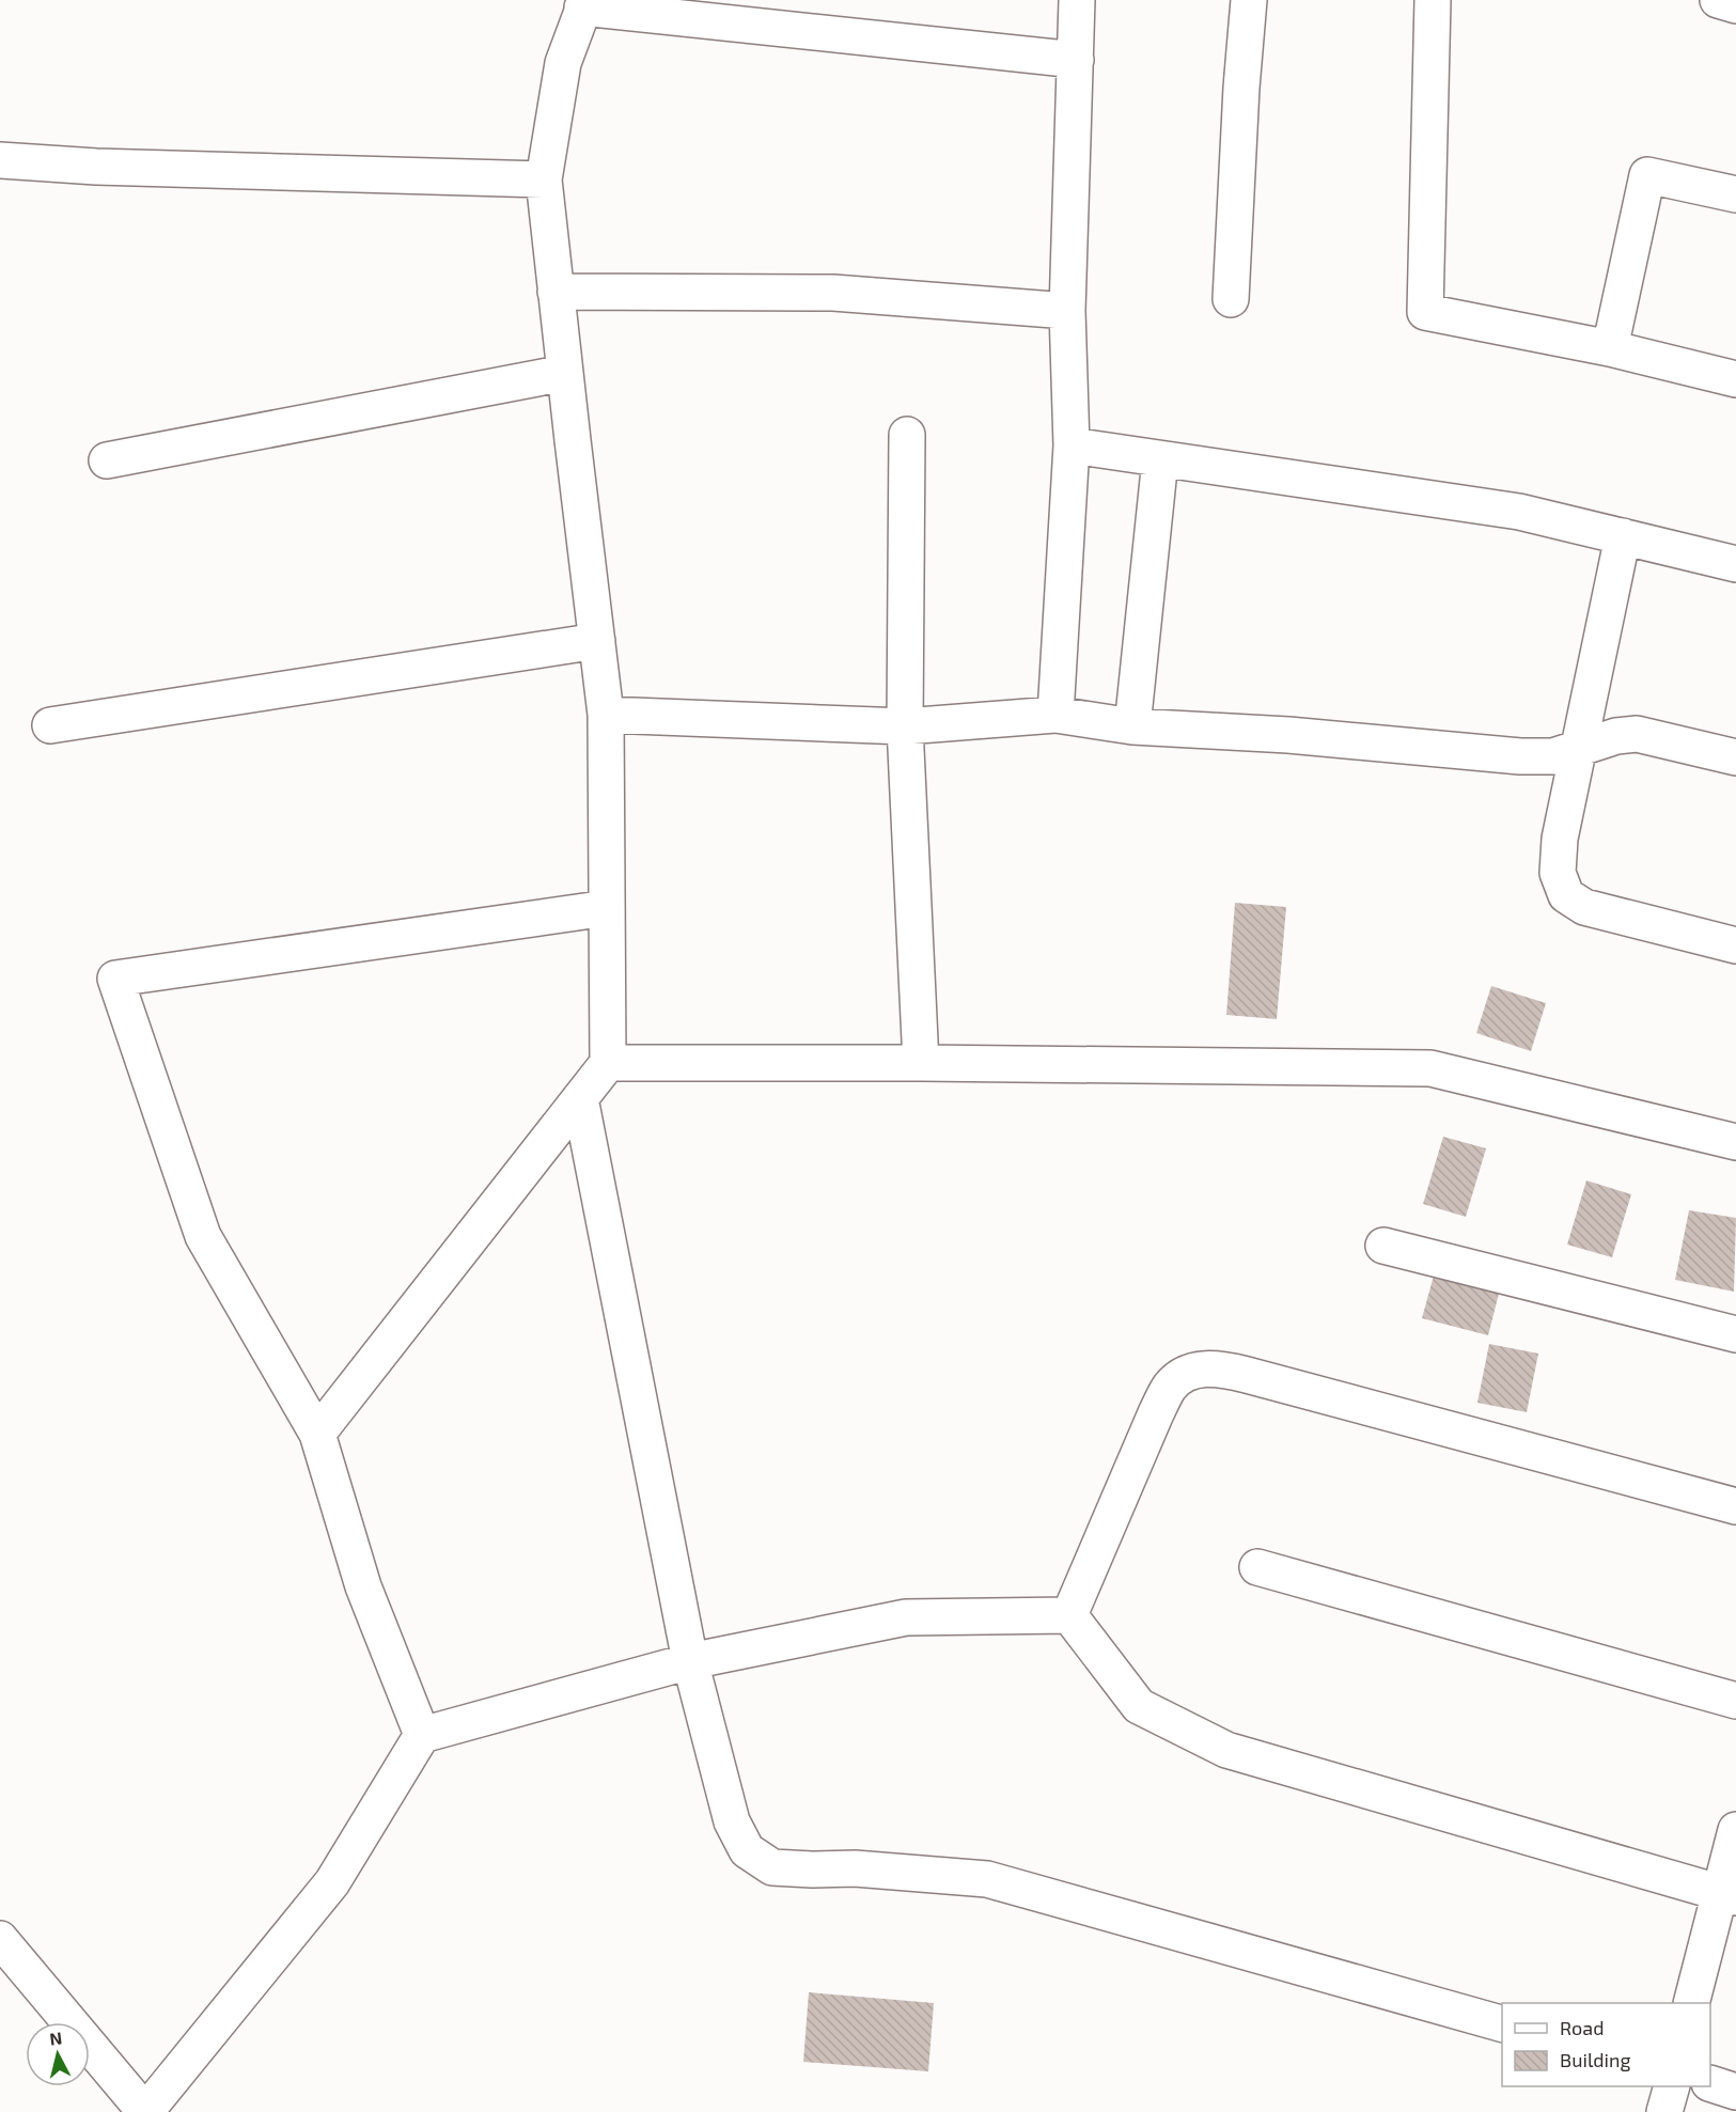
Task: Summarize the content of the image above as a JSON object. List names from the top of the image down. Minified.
{"legend":["Road","Building"],"north":"top"}
